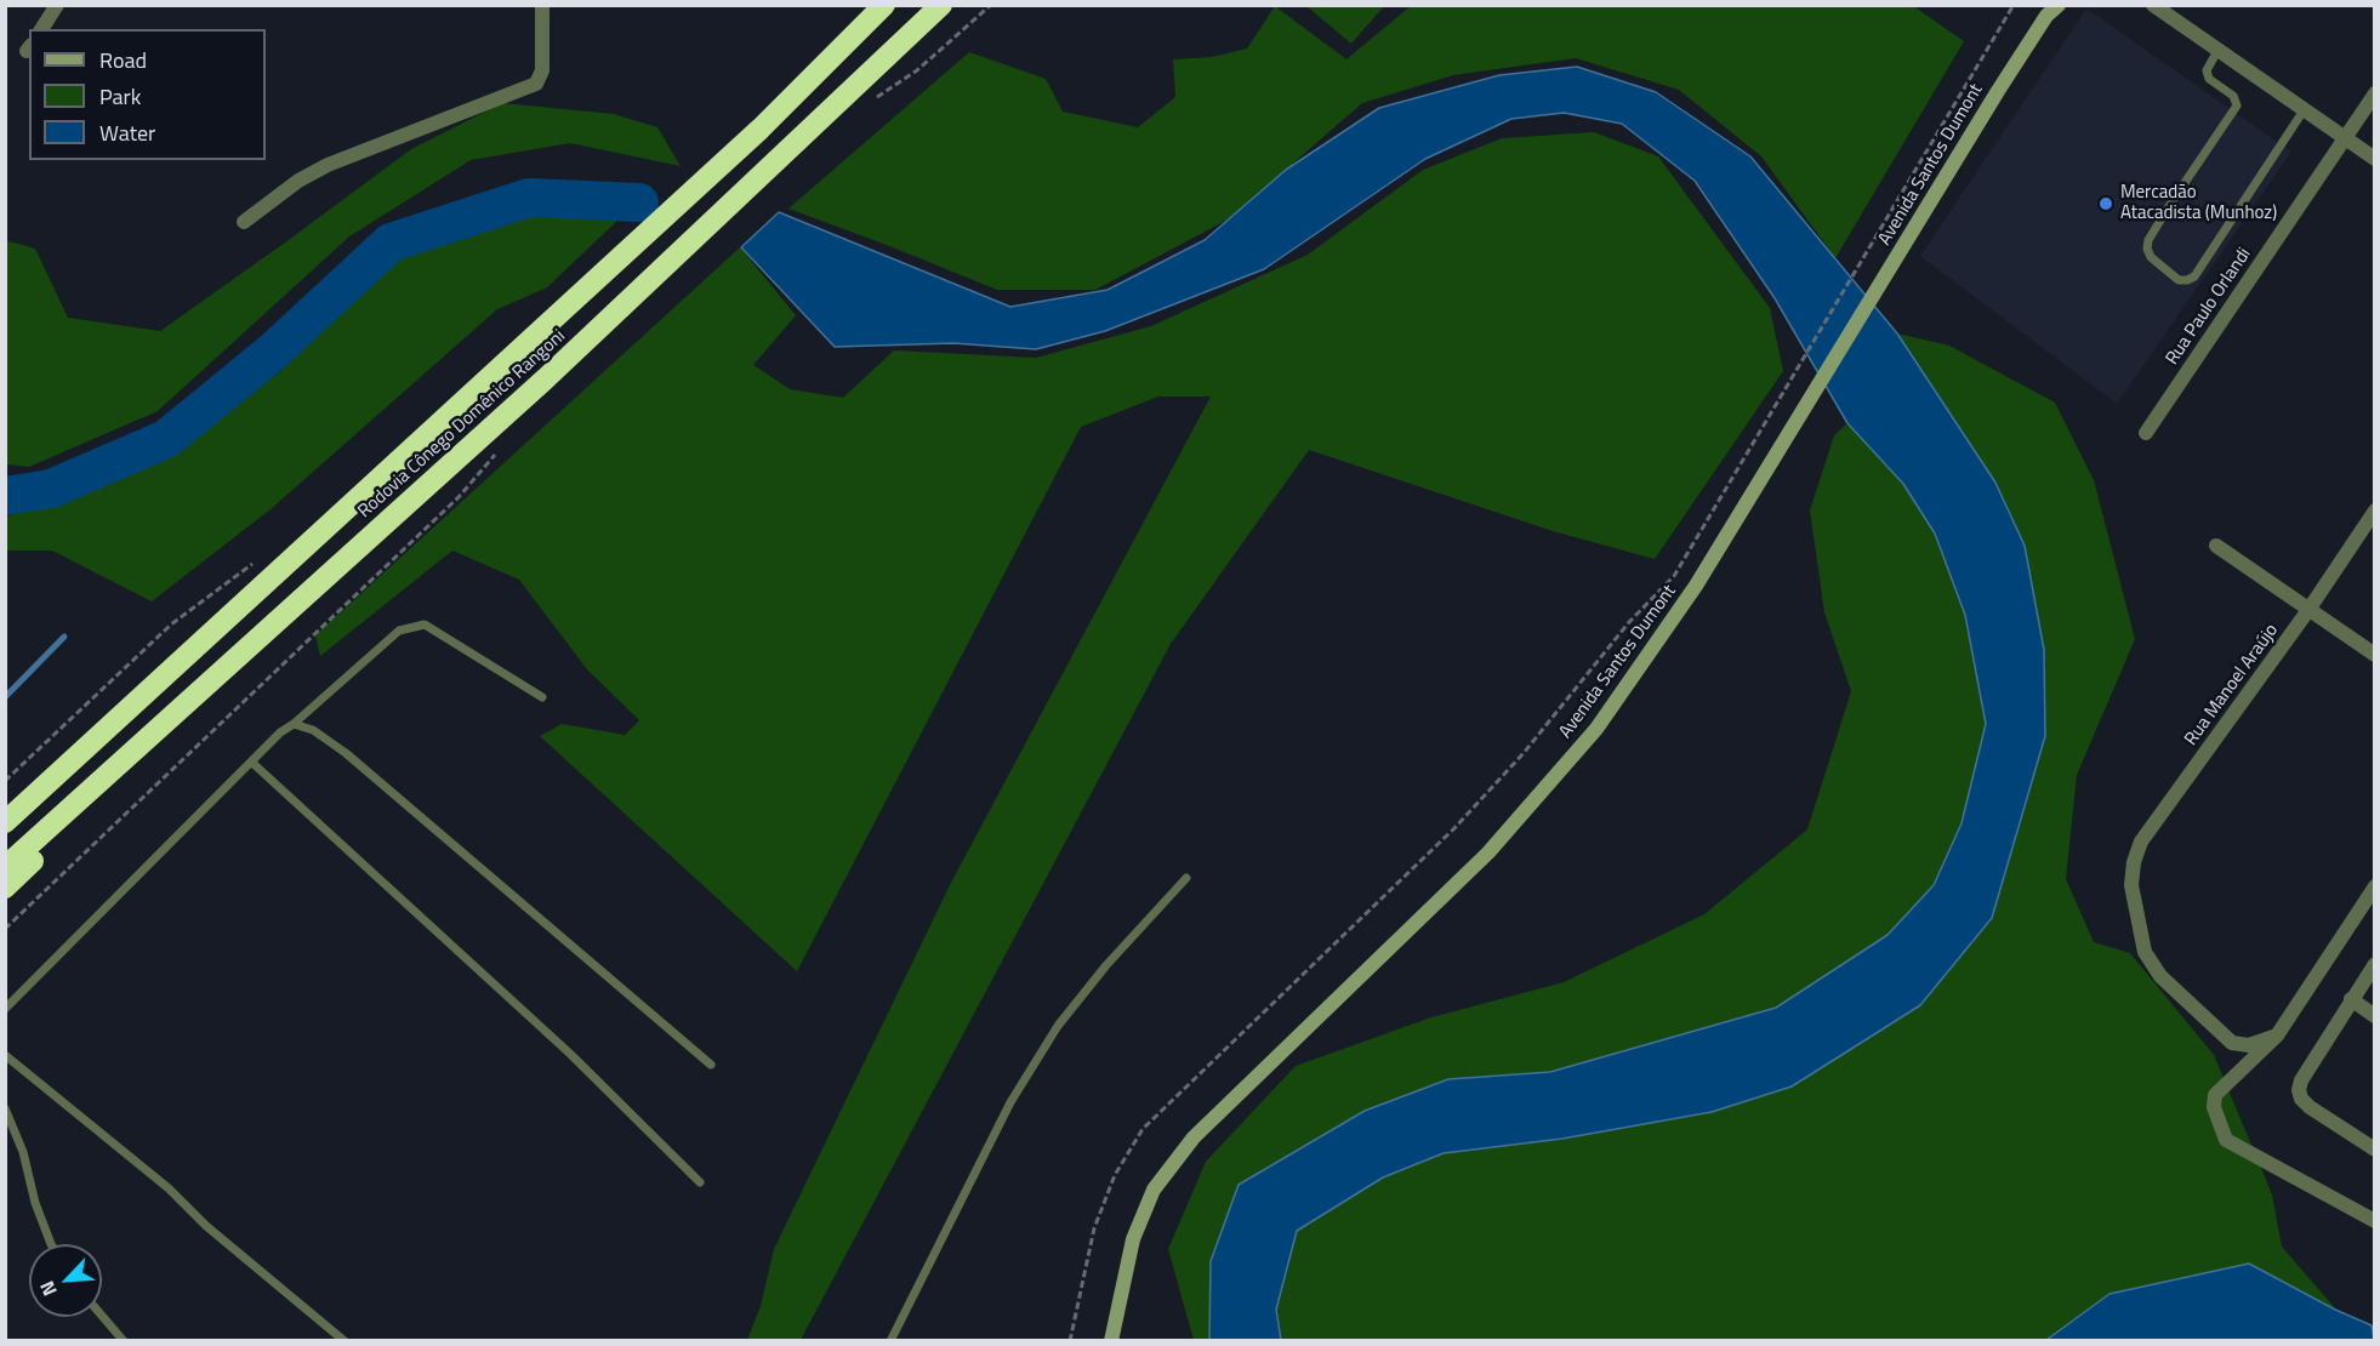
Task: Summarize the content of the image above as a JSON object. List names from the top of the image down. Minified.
{"streets":{"highway":["Rodovia Cônego Domênico Rangoni"],"main road":["Avenida Santos Dumont"],"street":["Rua Paulo Orlandi","Rua Manoel Araújo"]},"places":["Mercadão Atacadista (Munhoz)"],"legend":["Road","Park","Water"],"north":"bottom left"}
